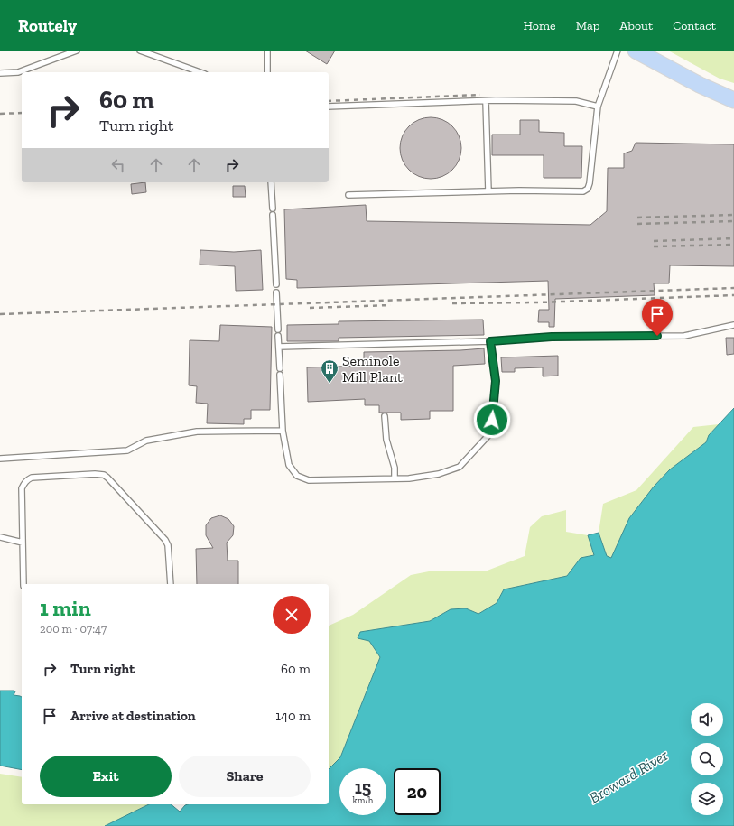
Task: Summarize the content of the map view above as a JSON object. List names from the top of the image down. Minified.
{"water":["Broward River"],"places":{"building":["Seminole Mill Plant"]},"page":{"header":"Routely","nav":["Home","Map","About","Contact"],"turn":["60 m","Turn right"],"heading":["1 min","200 m · 07:47"],"list":[{"name":"Turn right","value":"60 m"},{"name":"Arrive at destination","value":"140 m"}],"buttons":["Exit","Share"],"speed":"15 km/h","limit":"20"}}
